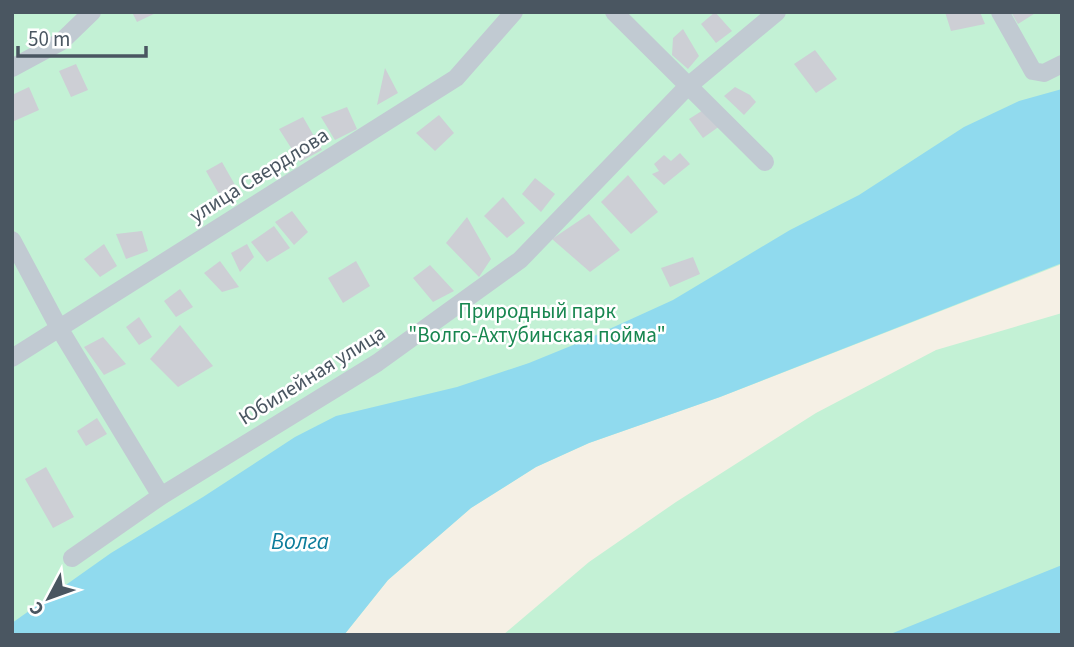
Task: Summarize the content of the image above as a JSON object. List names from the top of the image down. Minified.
{"streets":{"street":["улица Свердлова","Юбилейная улица"]},"water":["Волга"],"parks":["Природный парк \"Волго-Ахтубинская пойма\""],"scale_bar":"50 m","north":"bottom left"}
